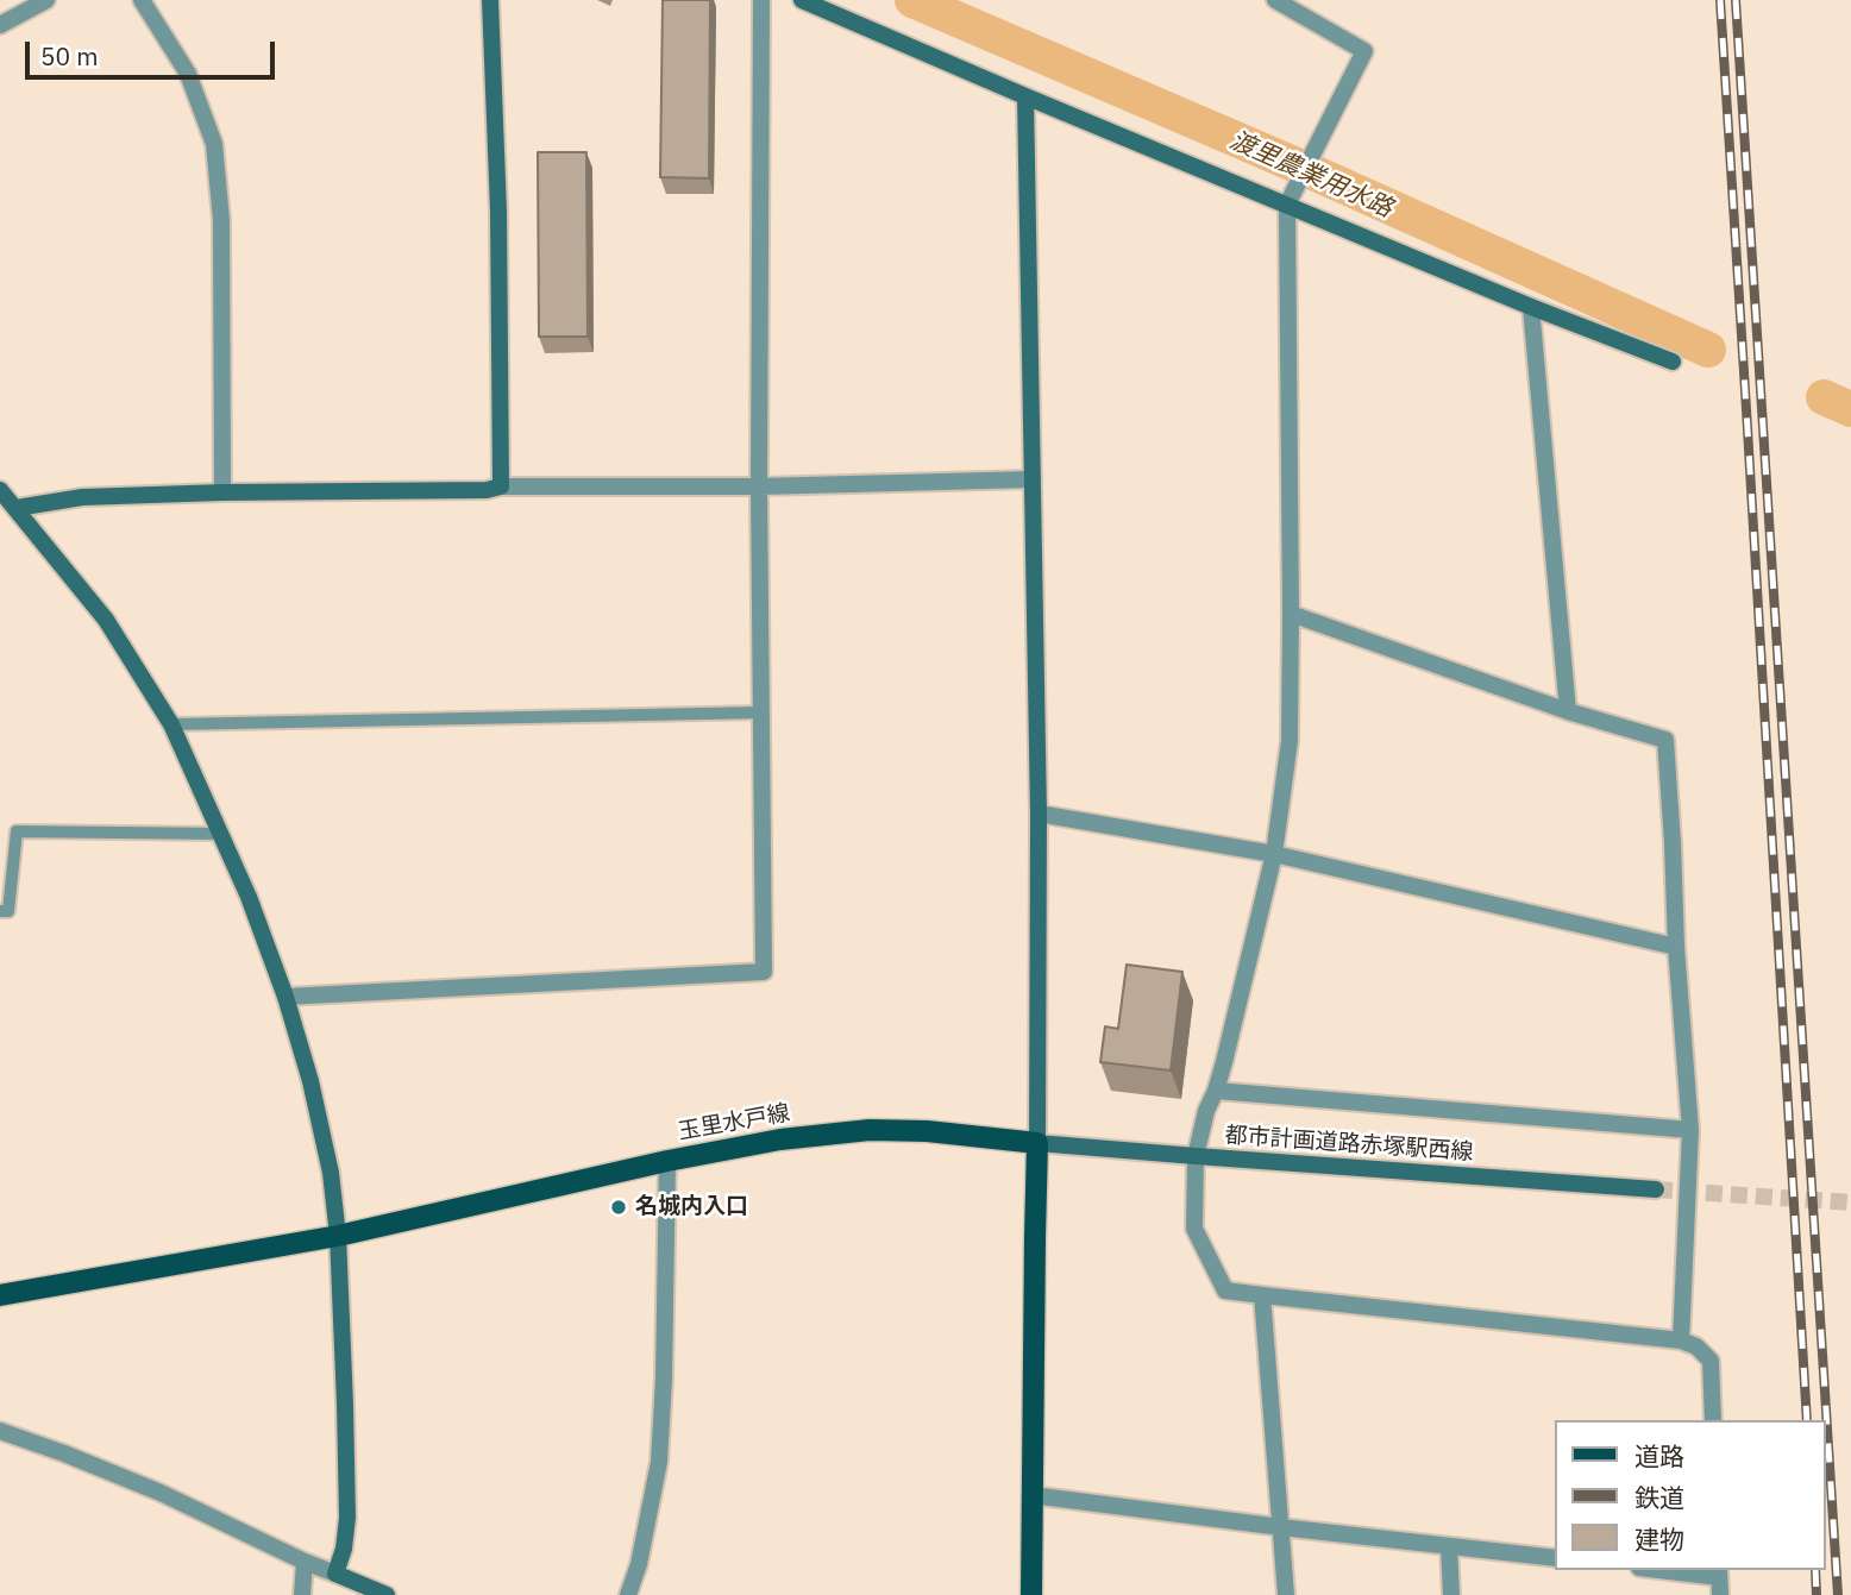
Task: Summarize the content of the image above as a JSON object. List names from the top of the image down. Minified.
{"streets":{"main road":["玉里水戸線"],"street":["都市計画道路赤塚駅西線"]},"crossings":[["玉里水戸線","都市計画道路赤塚駅西線"]],"water":["渡里農業用水路"],"places":["名城内入口"],"legend":["道路","鉄道","建物"],"scale_bar":"50 m"}
